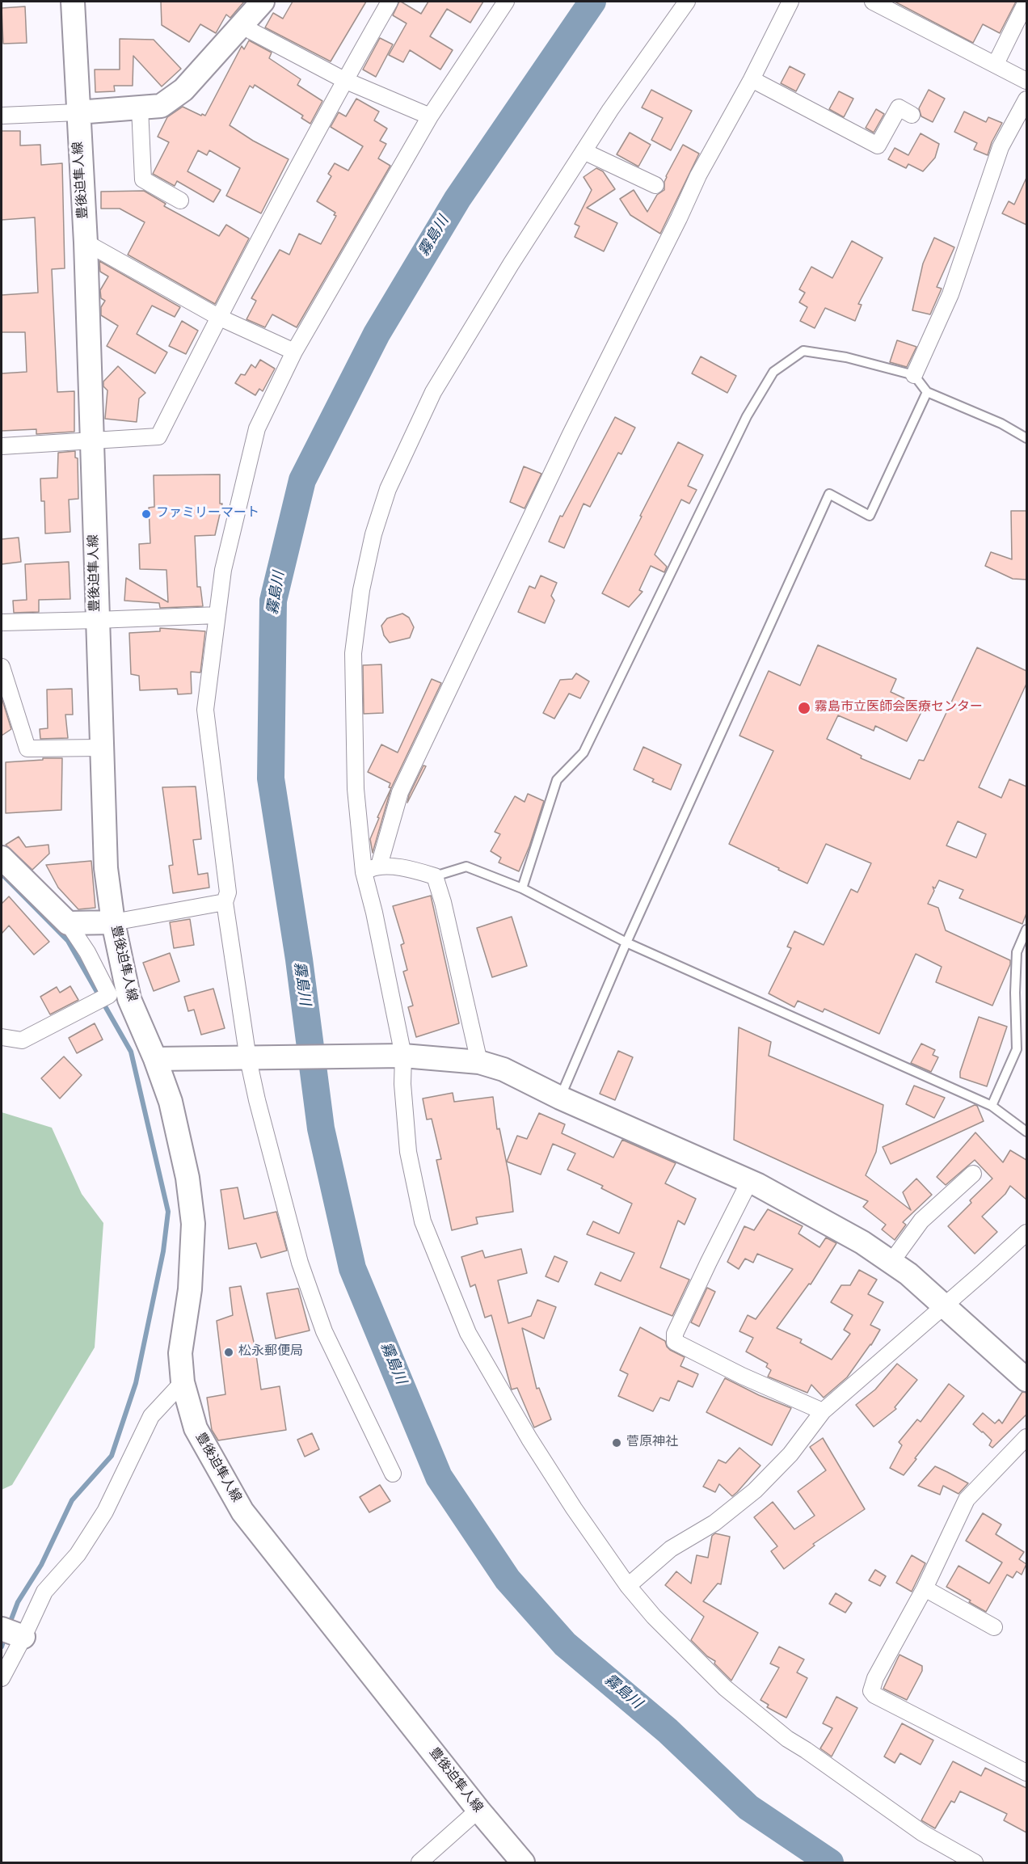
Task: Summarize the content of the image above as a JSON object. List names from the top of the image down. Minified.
{"streets":{"main road":["豊後迫隼人線"]},"water":["霧島川"],"places":["ファミリーマート","霧島市立医師会医療センター","松永郵便局","菅原神社"]}
